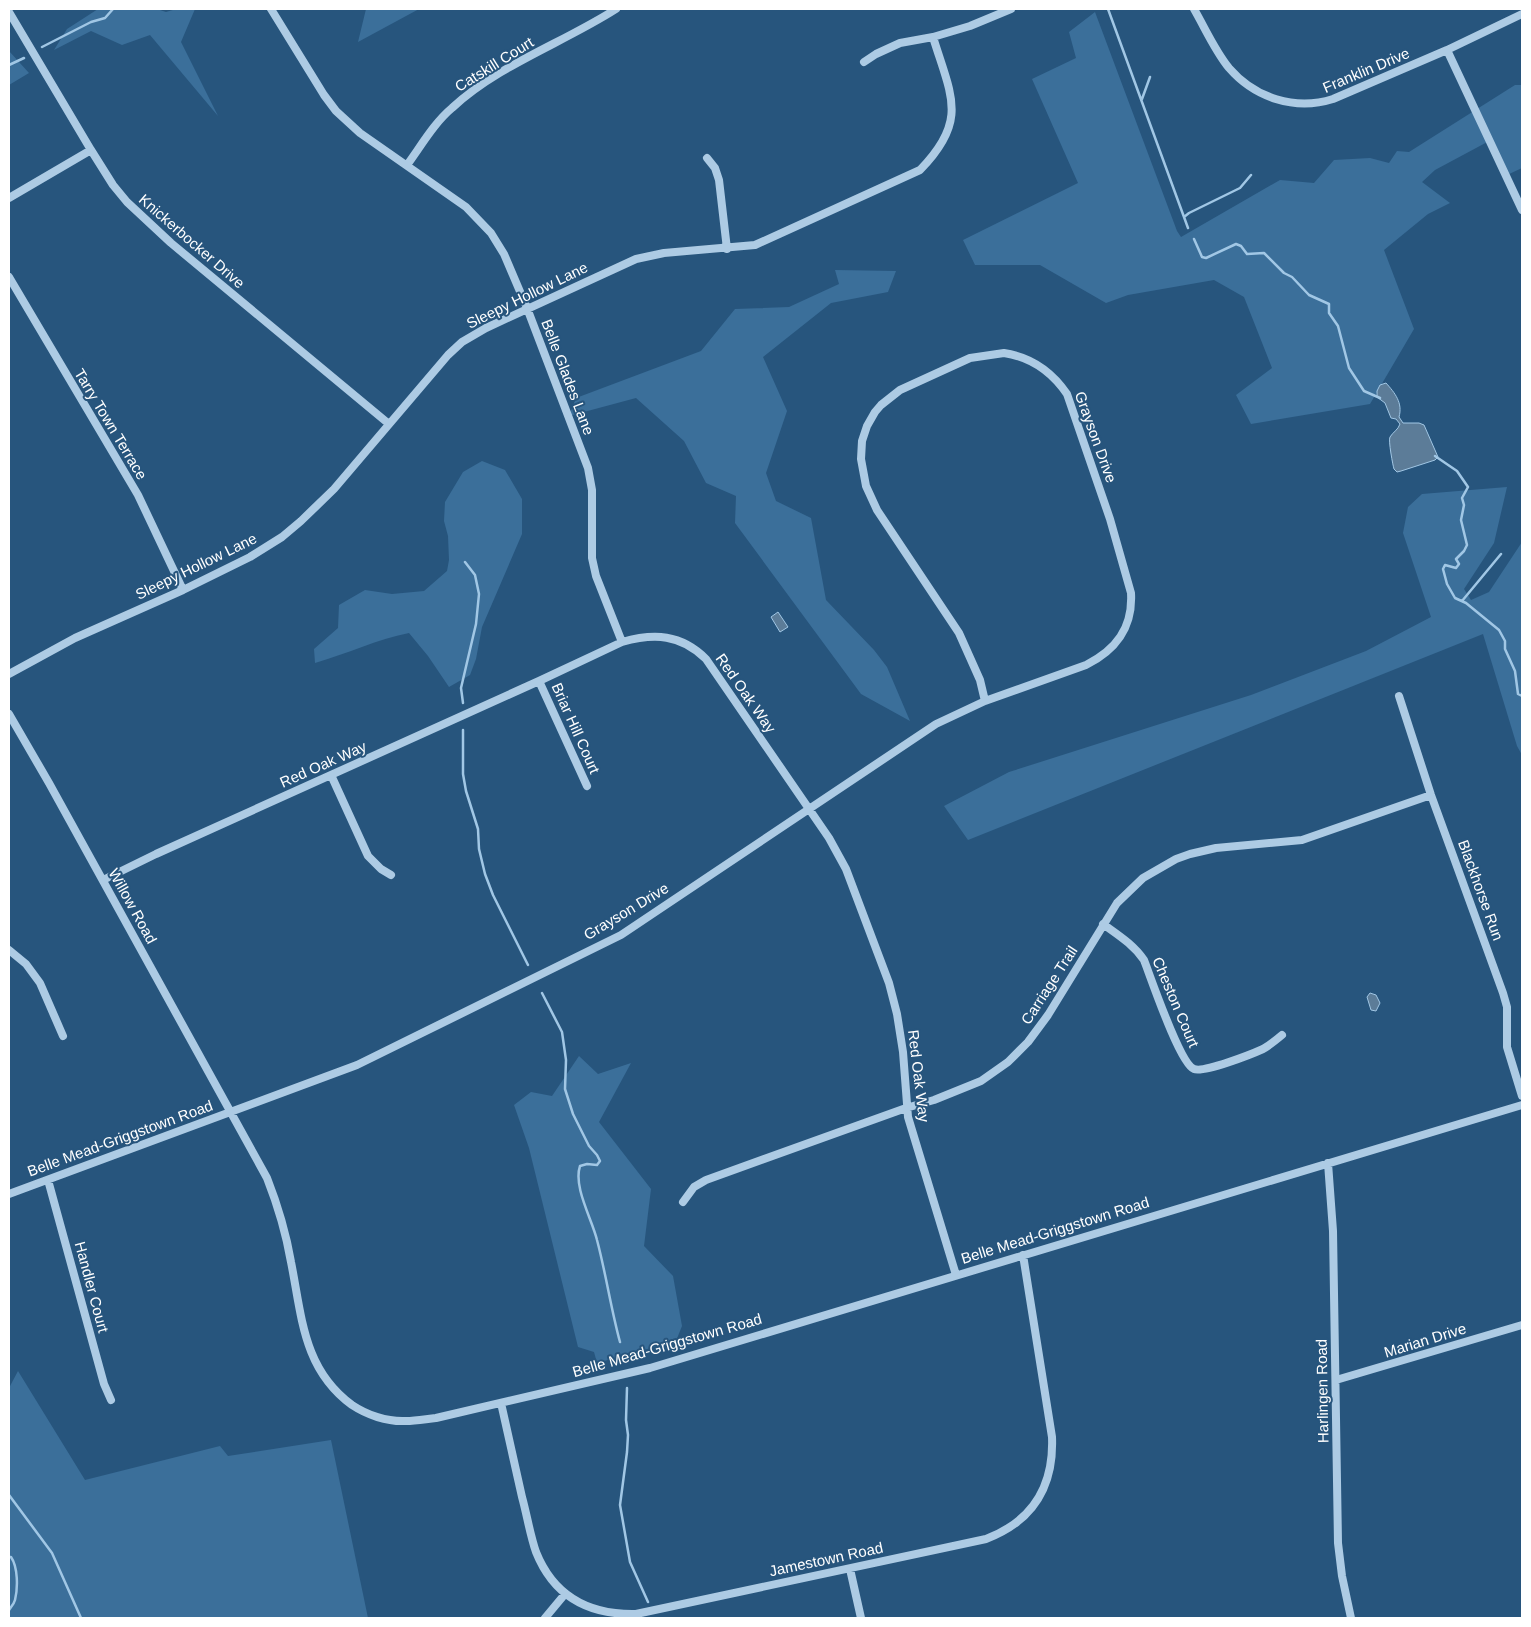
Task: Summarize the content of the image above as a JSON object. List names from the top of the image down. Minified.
{"streets":{"street":["Catskill Court","Franklin Drive","Knickerbocker Drive","Sleepy Hollow Lane","Belle Glades Lane","Tarry Town Terrace","Grayson Drive","Red Oak Way","Briar Hill Court","Blackhorse Run","Willow Road","Carriage Trail","Cheston Court","Belle Mead-Griggstown Road","Handler Court","Marian Drive","Harlingen Road","Jamestown Road"]},"crossings":[["Catskill Court","Belle Glades Lane"],["Knickerbocker Drive","Sleepy Hollow Lane"],["Sleepy Hollow Lane","Belle Glades Lane"],["Sleepy Hollow Lane","Tarry Town Terrace"],["Belle Glades Lane","Red Oak Way"],["Grayson Drive","Red Oak Way"],["Grayson Drive","Willow Road"],["Grayson Drive","Belle Mead-Griggstown Road"],["Red Oak Way","Briar Hill Court"],["Red Oak Way","Willow Road"],["Red Oak Way","Carriage Trail"],["Red Oak Way","Belle Mead-Griggstown Road"],["Blackhorse Run","Carriage Trail"],["Willow Road","Belle Mead-Griggstown Road"],["Carriage Trail","Cheston Court"],["Belle Mead-Griggstown Road","Handler Court"],["Belle Mead-Griggstown Road","Harlingen Road"],["Belle Mead-Griggstown Road","Jamestown Road"],["Marian Drive","Harlingen Road"]]}
